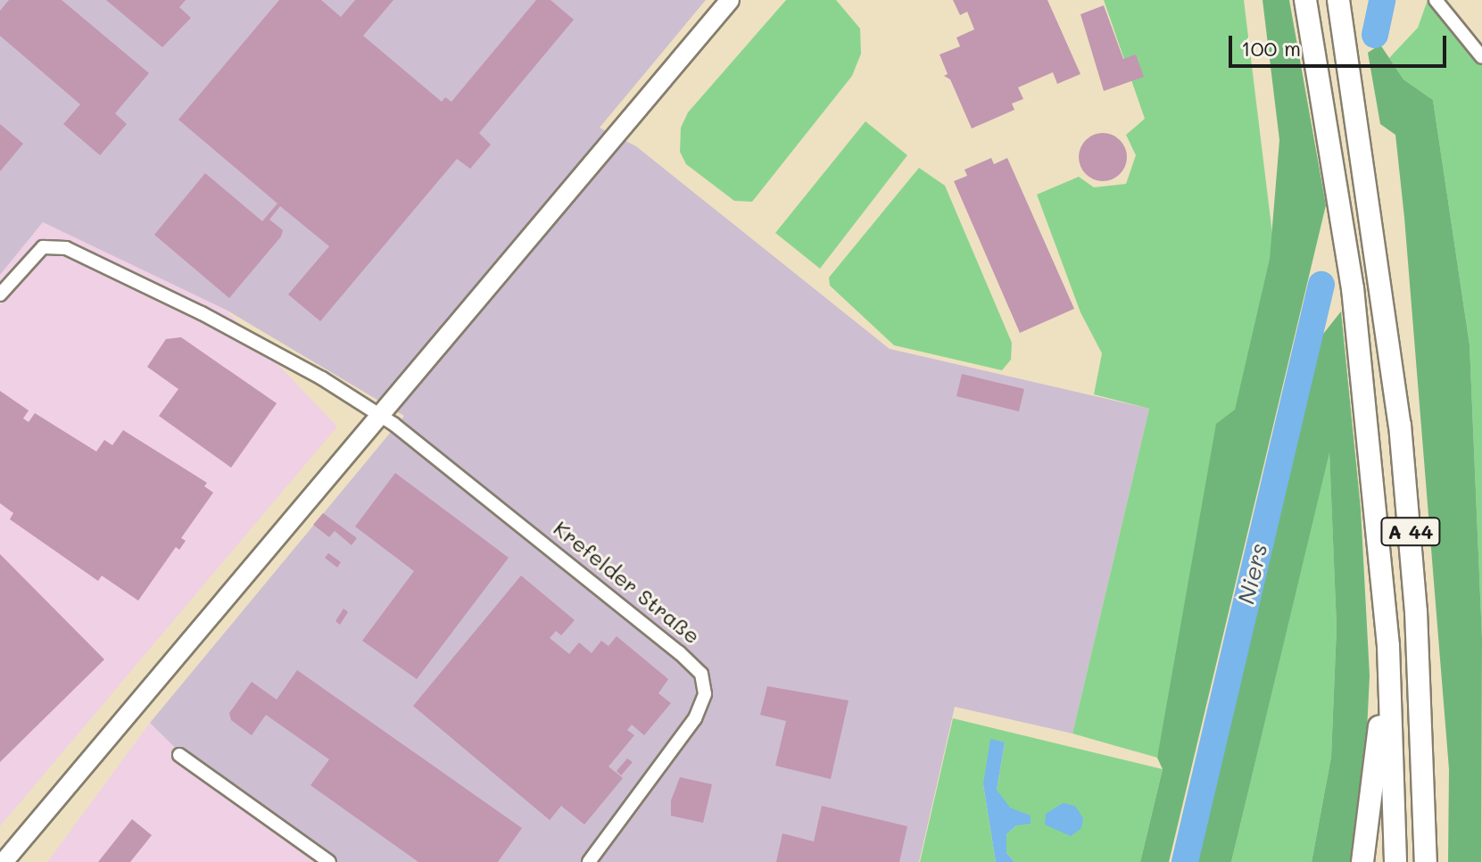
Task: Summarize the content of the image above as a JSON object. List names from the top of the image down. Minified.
{"streets":{"highway":["A 44"],"street":["Krefelder Straße"]},"water":["Niers"],"scale_bar":"100 m"}
